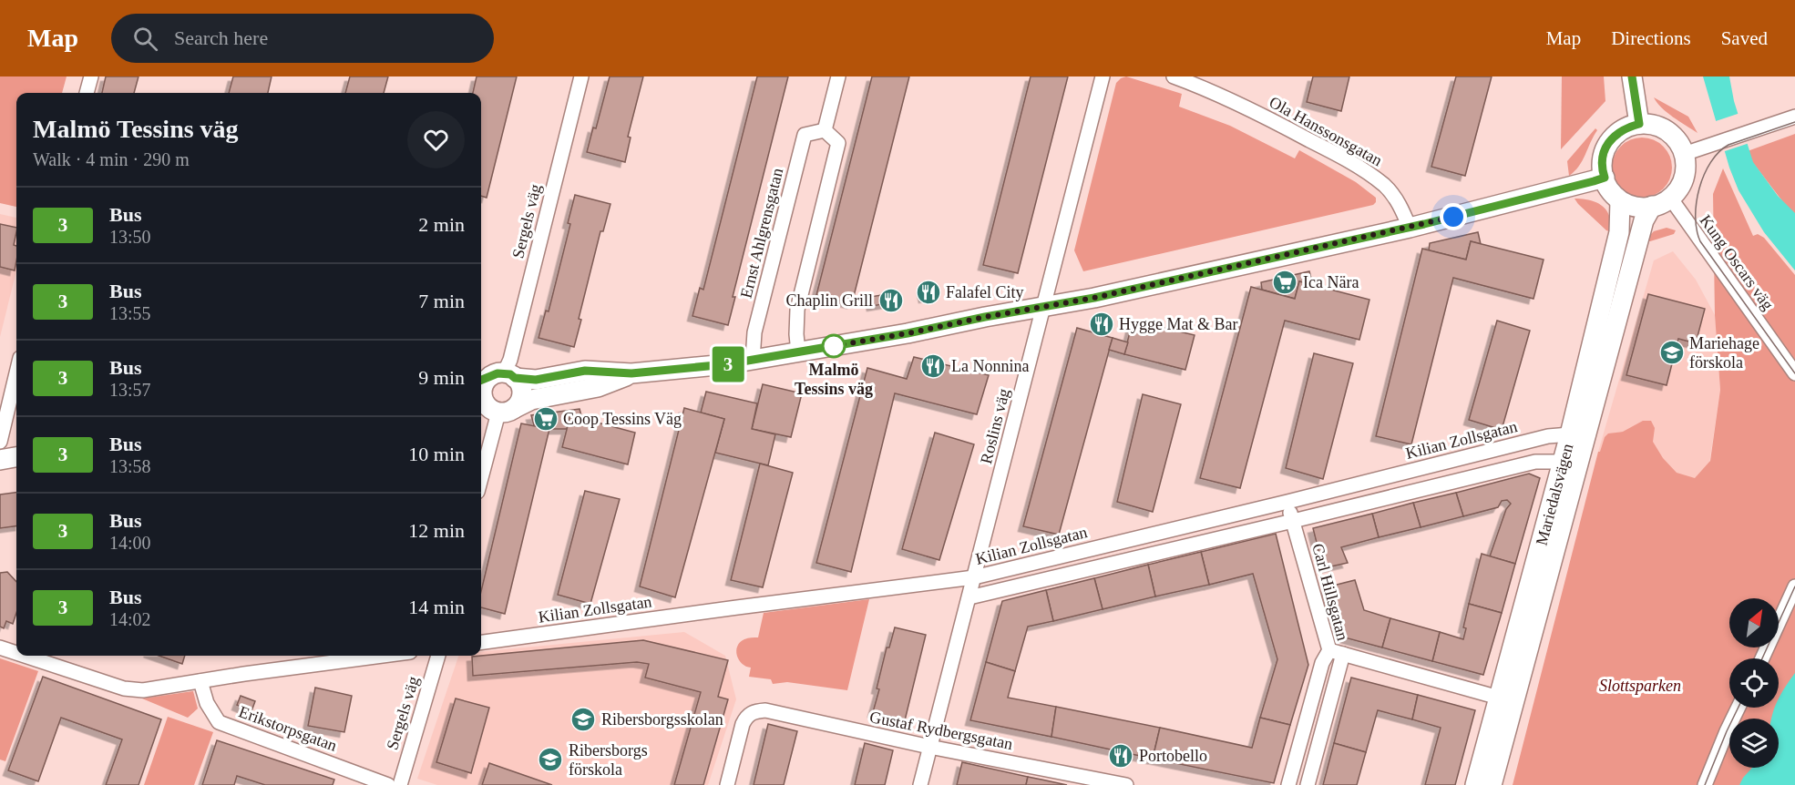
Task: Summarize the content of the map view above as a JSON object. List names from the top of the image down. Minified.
{"streets":{"street":["Ola Hanssonsgatan","Sergels väg","Ernst Ahlgrensgatan","Kung Oscars väg","Roslins väg","Kilian Zollsgatan","Mariedalsvägen","Carl Hillsgatan","Erikstorpsgatan","Gustaf Rydbergsgatan"]},"crossings":[["Kung Oscars väg","Mariedalsvägen"],["Roslins väg","Kilian Zollsgatan"],["Roslins väg","Gustaf Rydbergsgatan"],["Kilian Zollsgatan","Mariedalsvägen"],["Kilian Zollsgatan","Carl Hillsgatan"]],"parks":["Slottsparken"],"places":{"supermarket":["Ica Nära","Coop Tessins Väg"],"restaurant":["Falafel City","Chaplin Grill","Hygge Mat & Bar","La Nonnina","Portobello"],"other":["Malmö Tessins väg"],"school or university":["Mariehage förskola","Ribersborgsskolan","Ribersborgs förskola"]},"lines":["bus line 3"],"north":"top right","page":{"header":"Map","search":"Search here","nav":["Map","Directions","Saved"],"on_map":"3","heading":["Malmö Tessins väg","Walk · 4 min · 290 m"],"list":[{"mark":"3","name":"Bus","note":"13:50","value":"2 min"},{"mark":"3","name":"Bus","note":"13:55","value":"7 min"},{"mark":"3","name":"Bus","note":"13:57","value":"9 min"},{"mark":"3","name":"Bus","note":"13:58","value":"10 min"},{"mark":"3","name":"Bus","note":"14:00","value":"12 min"},{"mark":"3","name":"Bus","note":"14:02","value":"14 min"}]}}
